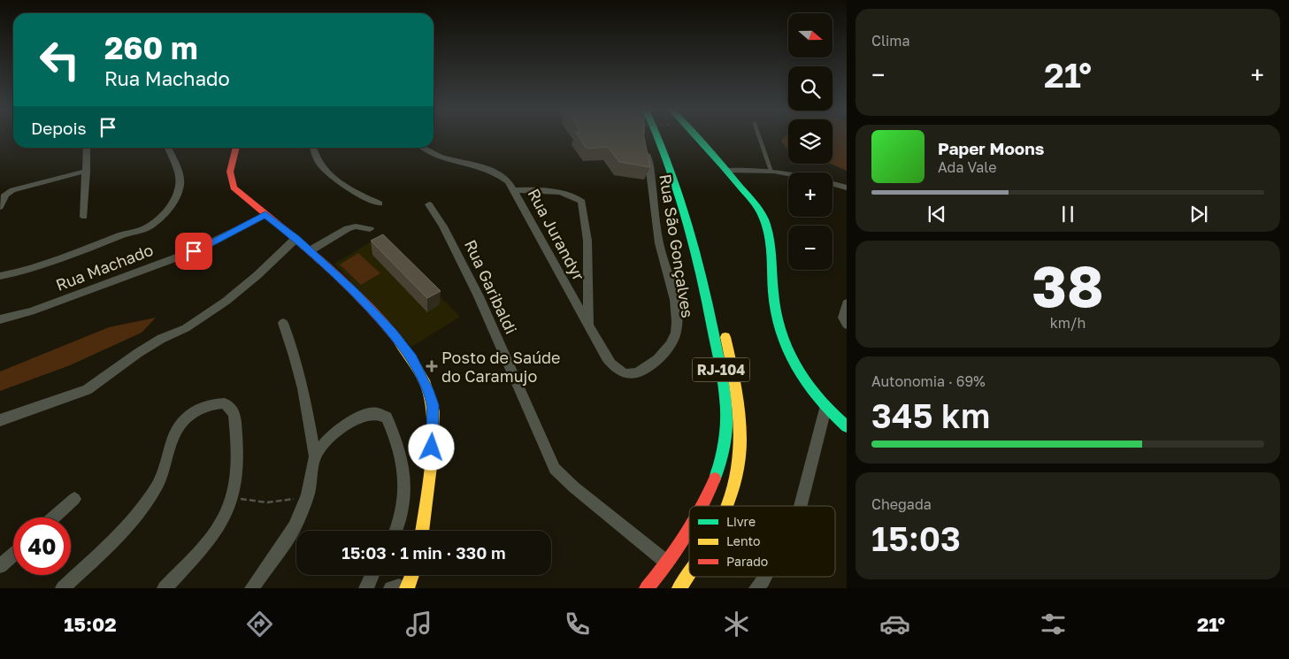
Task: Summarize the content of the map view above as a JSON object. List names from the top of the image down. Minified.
{"streets":{"main road":["RJ-104"],"street":["Rua Jurandyr","Rua São Gonçalves","Rua Machado","Rua Garibaldi"]},"crossings":[["Rua Jurandyr","Rua São Gonçalves"],["Rua Garibaldi","RJ-104"]],"places":{"health":["Posto de Saúde do Caramujo"]},"legend":["Livre","Lento","Parado"],"north":"right","page":{"tile":["Clima",["38","km/h"],["Autonomia · 69%","345 km"],["Chegada","15:03"]],"map_buttons":["+","−"],"turn":["260 m","Rua Machado"],"heat":["−","21°","+"],"then":"Depois","song":["Paper Moons","Ada Vale"],"limit":"40","trip":"15:03 · 1 min · 330 m","tabs":["15:02","21°"]}}
